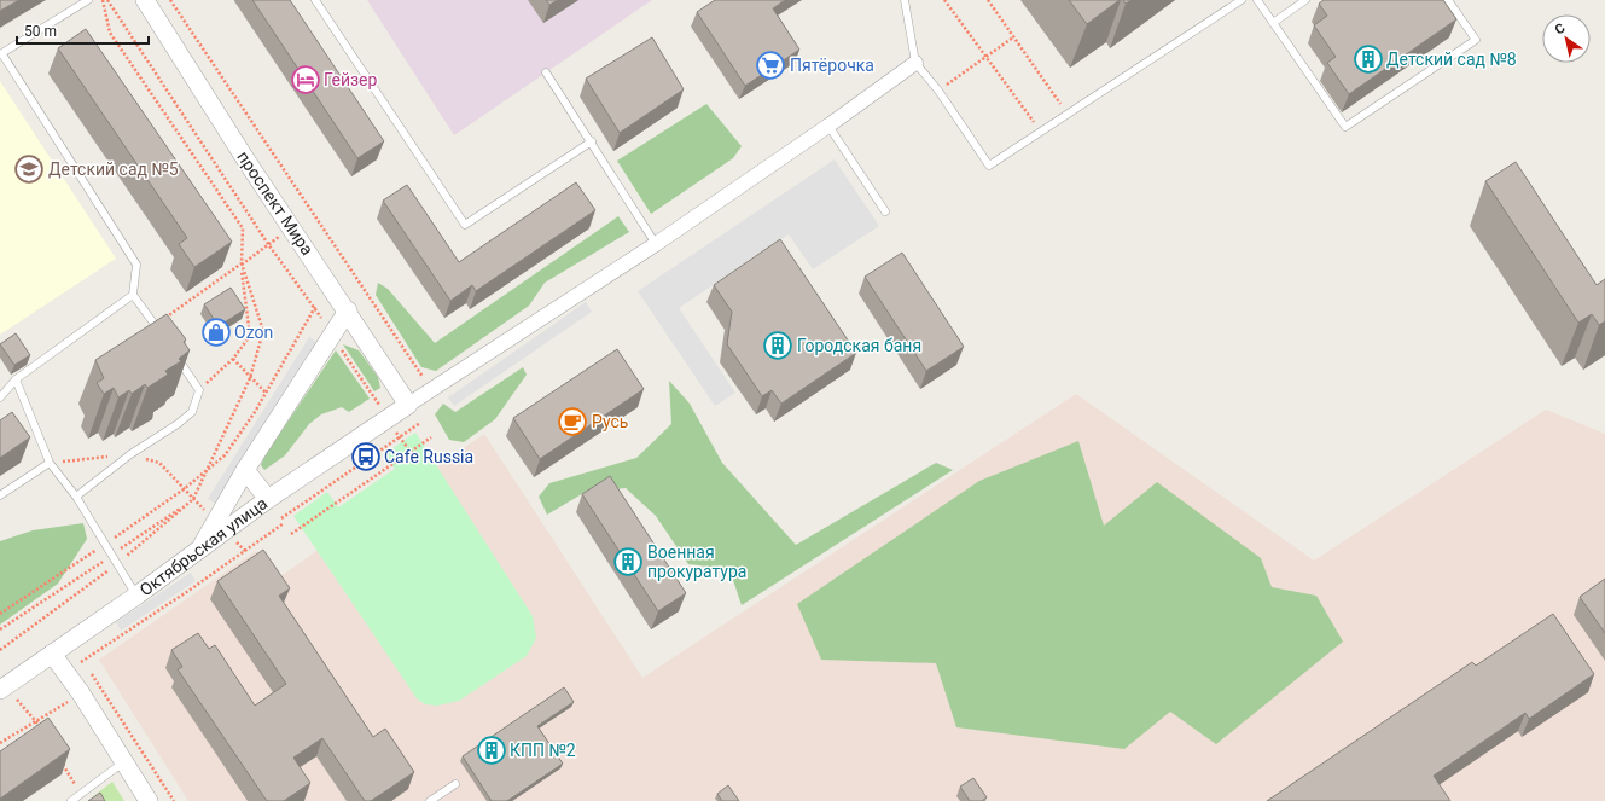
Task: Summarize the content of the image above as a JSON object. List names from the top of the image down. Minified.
{"streets":{"street":["проспект Мира","Октябрьская улица"]},"crossings":[["проспект Мира","Октябрьская улица"]],"places":{"building":["Детский сад №8","Городская баня","Военная прокуратура","КПП №2"],"supermarket":["Пятёрочка"],"hotel":["Гейзер"],"school or university":["Детский сад №5"],"shop":["Ozon"],"cafe":["Русь"],"bus stop":["Cafe Russia"]},"scale_bar":"50 m","north":"top left"}
